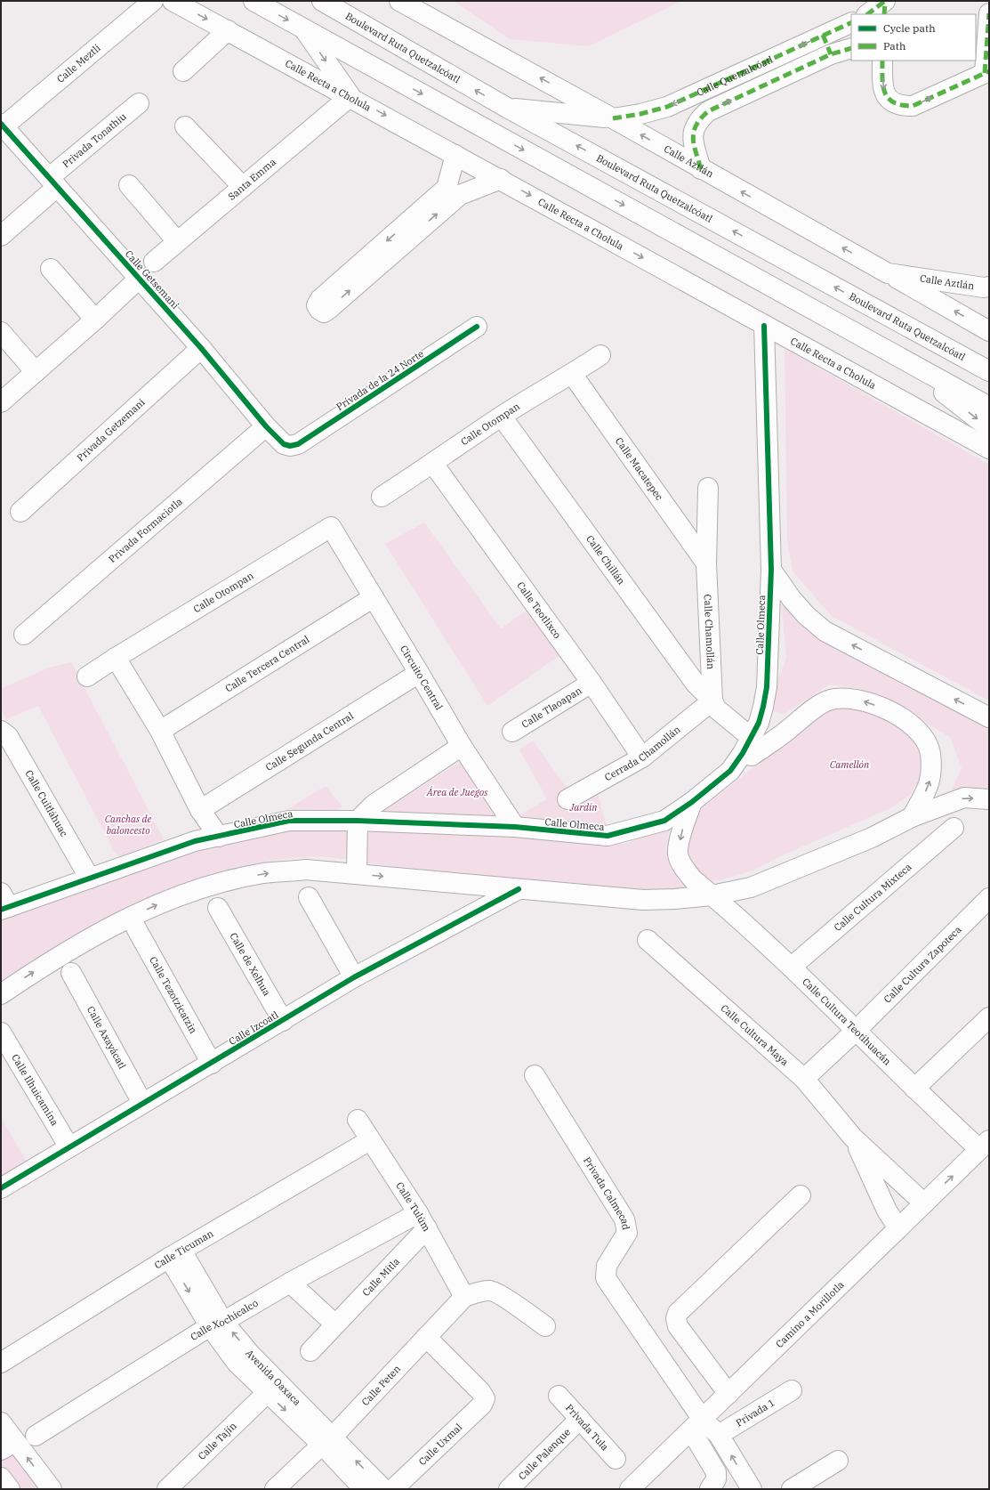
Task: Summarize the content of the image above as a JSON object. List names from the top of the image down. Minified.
{"streets":{"street":["Boulevard Ruta Quetzalcóatl","Calle Meztli","Calle Quetzalcóatl","Calle Recta a Cholula","Privada Tonathiu","Calle Aztlán","Santa Emma","Calle Getsemani","Privada de la 24 Norte","Calle Otompan","Privada Getzemani","Calle Macatepec","Privada Formaciotla","Calle Chillán","Calle Teotlixco","Calle Olmeca","Calle Chamollán","Calle Tercera Central","Circuito Central","Calle Tlaoapan","Calle Segunda Central","Cerrada Chamollán","Calle Cuitláhuac","Calle Cultura Mixteca","Calle de Xelhua","Calle Cultura Zapoteca","Calle Tezotzicatzin","Calle Cultura Teotihuacán","Calle Izcoatl","Calle Cultura Maya","Calle Axayácatl","Calle Ilhuicamina","Privada Calmecad","Calle Tulúm","Calle Ticuman","Calle Mitla","Camino a Morillotla","Calle Xochicalco","Avenida Oaxaca","Calle Peten","Privada 1","Privada Tula","Calle Tajín","Calle Uxmal","Calle Palenque"]},"crossings":[["Calle Meztli","Calle Getsemani"],["Calle Quetzalcóatl","Calle Aztlán"],["Calle Recta a Cholula","Santa Emma"],["Calle Recta a Cholula","Calle Olmeca"],["Privada Tonathiu","Calle Getsemani"],["Calle Getsemani","Privada de la 24 Norte"],["Calle Getsemani","Privada Getzemani"],["Calle Getsemani","Privada Formaciotla"],["Calle Otompan","Calle Macatepec"],["Calle Otompan","Calle Chillán"],["Calle Otompan","Calle Teotlixco"],["Calle Otompan","Circuito Central"],["Calle Macatepec","Calle Chamollán"],["Calle Chillán","Calle Olmeca"],["Calle Chillán","Calle Chamollán"],["Calle Chillán","Cerrada Chamollán"],["Calle Teotlixco","Calle Tlaoapan"],["Calle Teotlixco","Cerrada Chamollán"],["Calle Olmeca","Circuito Central"],["Calle Olmeca","Calle Cuitláhuac"],["Calle Olmeca","Calle Cultura Teotihuacán"],["Calle Chamollán","Cerrada Chamollán"],["Calle Tercera Central","Circuito Central"],["Circuito Central","Calle Segunda Central"],["Calle Cultura Mixteca","Calle Cultura Teotihuacán"],["Calle de Xelhua","Calle Izcoatl"],["Calle Cultura Zapoteca","Calle Cultura Teotihuacán"],["Calle Cultura Zapoteca","Calle Cultura Maya"],["Calle Tezotzicatzin","Calle Izcoatl"],["Calle Cultura Teotihuacán","Camino a Morillotla"],["Calle Izcoatl","Calle Axayácatl"],["Calle Izcoatl","Calle Ilhuicamina"],["Calle Cultura Maya","Camino a Morillotla"],["Privada Calmecad","Camino a Morillotla"],["Calle Tulúm","Calle Ticuman"],["Calle Tulúm","Calle Mitla"],["Calle Tulúm","Calle Xochicalco"],["Calle Tulúm","Calle Peten"],["Calle Ticuman","Avenida Oaxaca"],["Calle Mitla","Calle Xochicalco"],["Calle Xochicalco","Avenida Oaxaca"],["Avenida Oaxaca","Calle Peten"],["Avenida Oaxaca","Calle Tajín"],["Calle Peten","Calle Uxmal"],["Privada Tula","Calle Palenque"]],"one_way":["Calle Quetzalcóatl"],"parks":["Camellón","Área de Juegos","Jardín","Canchas de baloncesto"],"legend":["Cycle path","Path"]}
